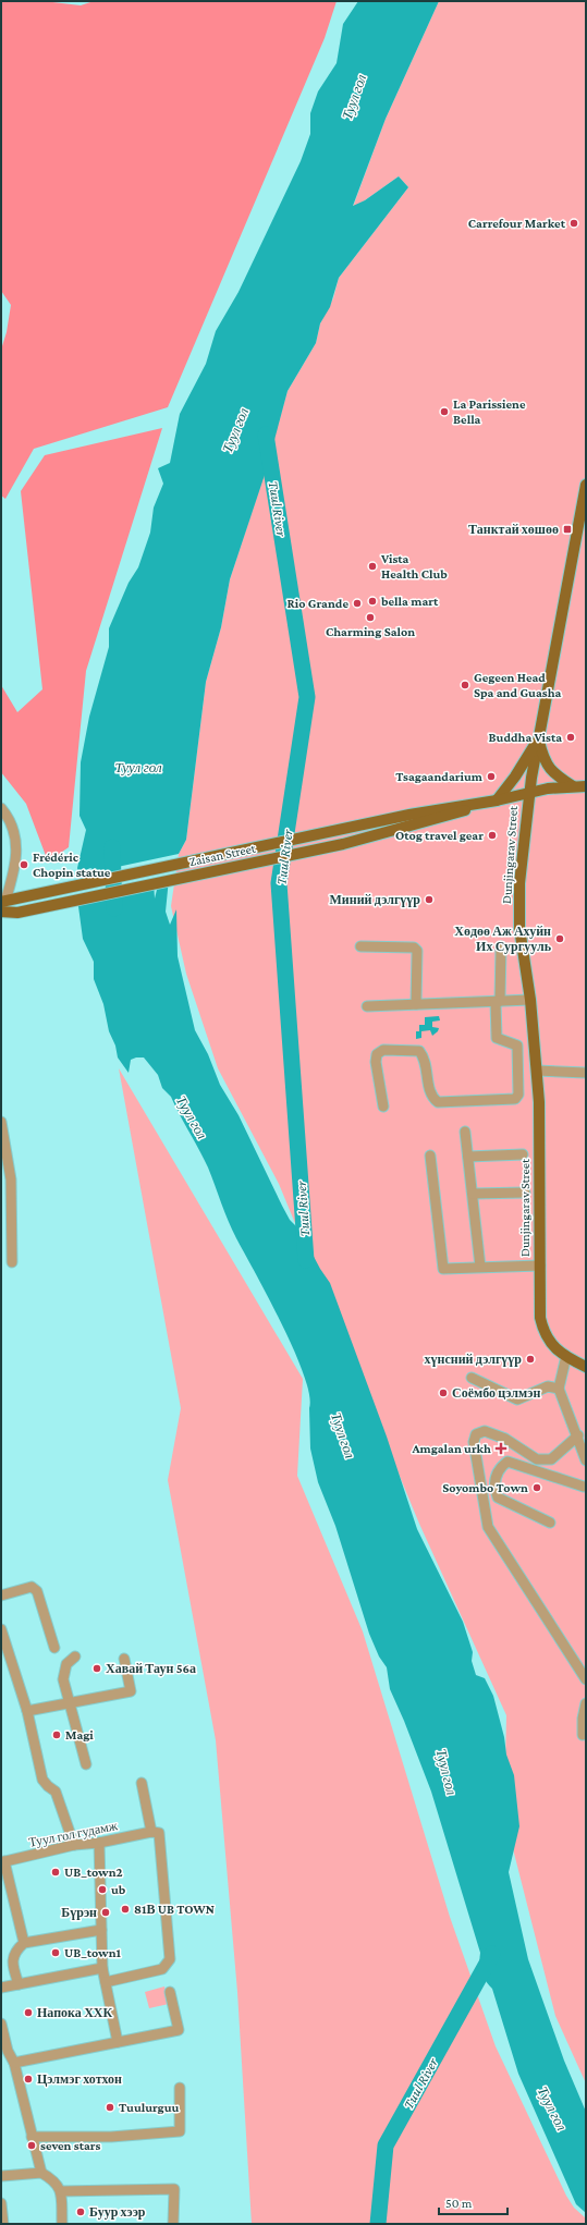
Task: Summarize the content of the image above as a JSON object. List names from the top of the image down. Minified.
{"streets":{"main road":["Zaisan Street","Dunjingarav Street"],"street":["Туул гол гудамж"]},"crossings":[["Zaisan Street","Dunjingarav Street"]],"water":["Туул гол","Tuul River"],"places":{"other":["Carrefour Market","La Parissiene Bella","Vista Health Club","bella mart","Rio Grande","Charming Salon","Gegeen Head Spa and Guasha","Buddha Vista","Tsagaandarium","Otog travel gear","Frédéric Chopin statue","Миний дэлгүүр","Хөдөө Аж Ахуйн Их Сургууль","хүнсний дэлгүүр","Соёмбо цэлмэн","Soyombo Town","Хавай Таун 56а","Magi","UB_town2","ub","81В UB TOWN","Бүрэн","UB_town1","Напока ХХК","Цэлмэг хотхон","Tuulurguu","seven stars","Буур хээр"],"transit":["Танктай хөшөө"],"health":["Amgalan urkh"]},"scale_bar":"50 m"}
